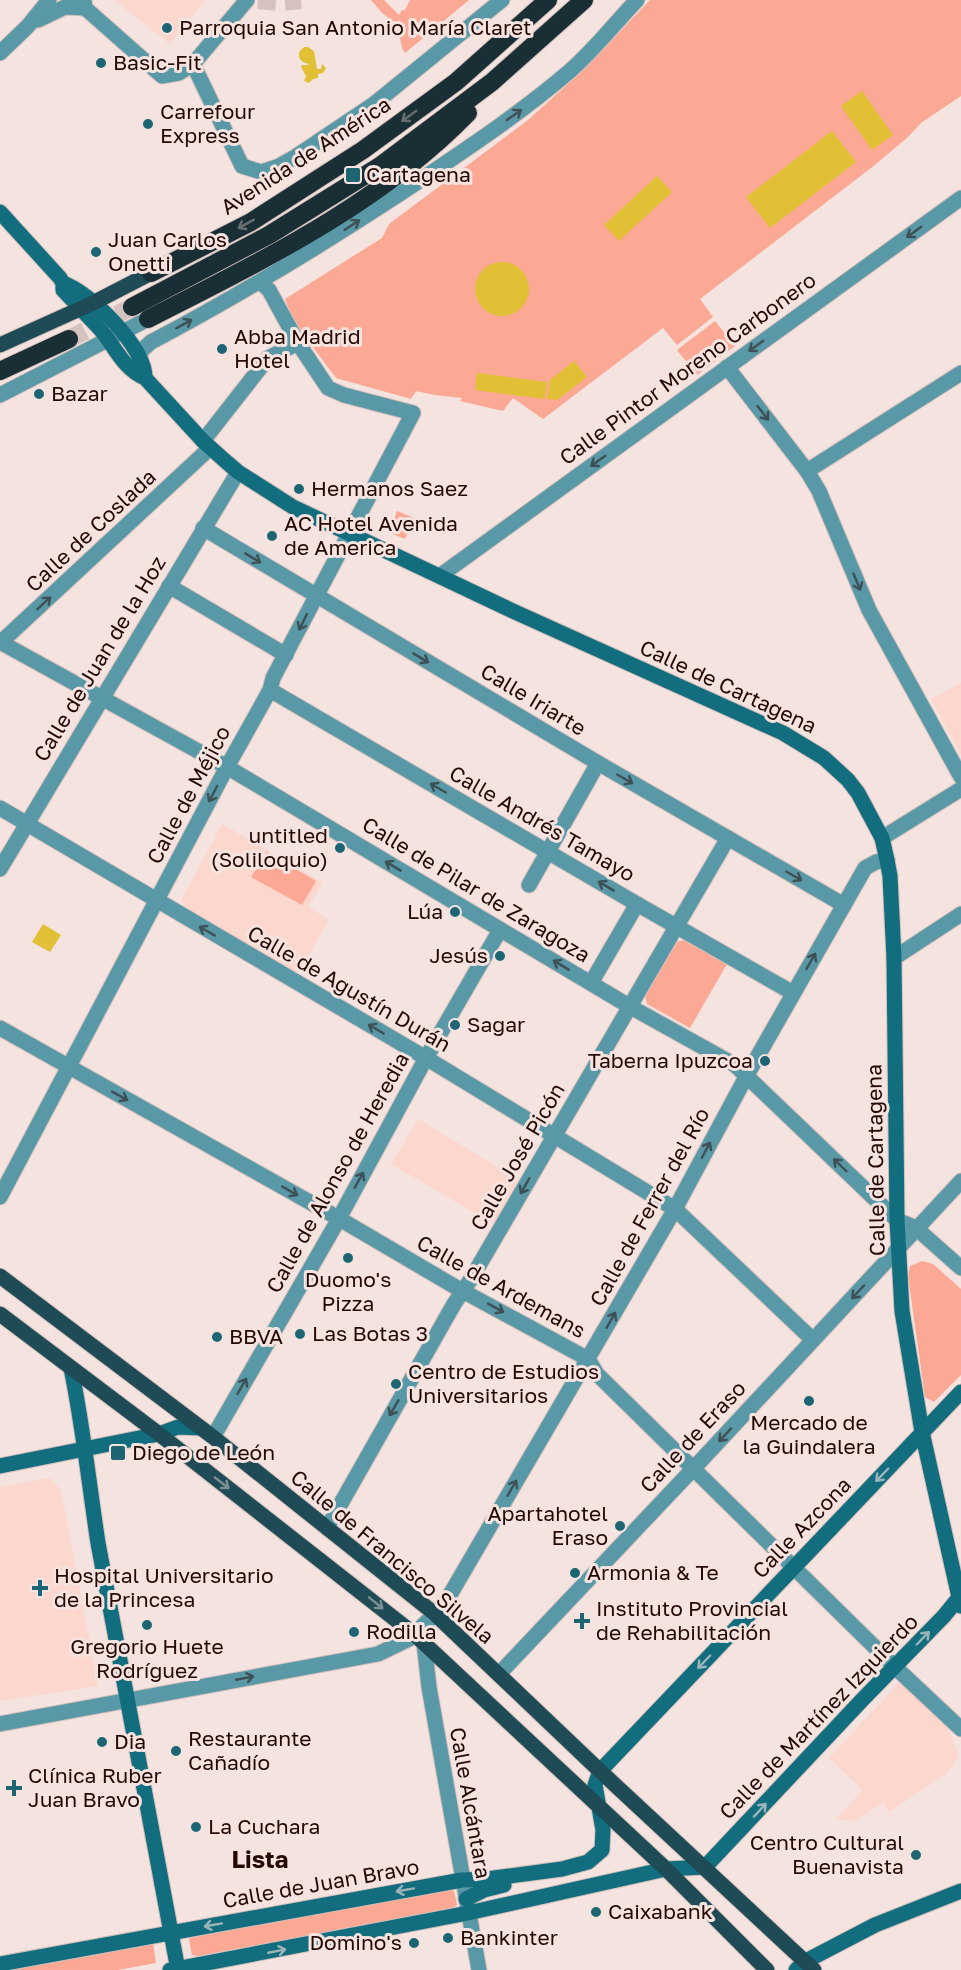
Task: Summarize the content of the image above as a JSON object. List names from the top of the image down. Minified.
{"streets":{"highway":["Avenida de América"],"main road":["Calle de Francisco Silvela"],"street":["Calle Pintor Moreno Carbonero","Calle de Coslada","Calle de Juan de la Hoz","Calle de Cartagena","Calle Iriarte","Calle de Méjico","Calle Andrés Tamayo","Calle de Pilar de Zaragoza","Calle de Agustín Durán","Calle José Picón","Calle de Alonso de Heredia","Calle de Ferrer del Río","Calle de Ardemans","Calle de Eraso","Calle Azcona","Calle de Martínez Izquierdo","Calle Alcántara","Calle de Juan Bravo"]},"crossings":[["Avenida de América","Calle de Cartagena"],["Calle Pintor Moreno Carbonero","Calle de Cartagena"],["Calle de Coslada","Calle de Cartagena"],["Calle de Coslada","Calle de Méjico"],["Calle de Coslada","Calle de Pilar de Zaragoza"],["Calle de Juan de la Hoz","Calle de Cartagena"],["Calle de Juan de la Hoz","Calle Iriarte"],["Calle de Juan de la Hoz","Calle de Pilar de Zaragoza"],["Calle de Juan de la Hoz","Calle de Agustín Durán"],["Calle de Cartagena","Calle de Méjico"],["Calle de Cartagena","Calle de Pilar de Zaragoza"],["Calle de Cartagena","Calle de Ferrer del Río"],["Calle de Cartagena","Calle de Eraso"],["Calle de Cartagena","Calle Azcona"],["Calle de Cartagena","Calle de Martínez Izquierdo"],["Calle Iriarte","Calle de Méjico"],["Calle Iriarte","Calle José Picón"],["Calle Iriarte","Calle de Ferrer del Río"],["Calle de Méjico","Calle Andrés Tamayo"],["Calle de Méjico","Calle de Pilar de Zaragoza"],["Calle de Méjico","Calle de Agustín Durán"],["Calle de Méjico","Calle de Ardemans"],["Calle Andrés Tamayo","Calle José Picón"],["Calle Andrés Tamayo","Calle de Ferrer del Río"],["Calle de Pilar de Zaragoza","Calle José Picón"],["Calle de Pilar de Zaragoza","Calle de Alonso de Heredia"],["Calle de Pilar de Zaragoza","Calle de Ferrer del Río"],["Calle de Agustín Durán","Calle José Picón"],["Calle de Agustín Durán","Calle de Alonso de Heredia"],["Calle de Agustín Durán","Calle de Ferrer del Río"],["Calle de Agustín Durán","Calle de Eraso"],["Calle José Picón","Calle de Ardemans"],["Calle José Picón","Calle de Francisco Silvela"],["Calle de Alonso de Heredia","Calle de Ardemans"],["Calle de Alonso de Heredia","Calle de Francisco Silvela"],["Calle de Ferrer del Río","Calle de Ardemans"],["Calle de Ferrer del Río","Calle de Francisco Silvela"],["Calle de Ferrer del Río","Calle Alcántara"],["Calle de Ardemans","Calle de Eraso"],["Calle de Ardemans","Calle Azcona"],["Calle de Ardemans","Calle de Martínez Izquierdo"],["Calle de Eraso","Calle de Francisco Silvela"],["Calle Azcona","Calle de Francisco Silvela"],["Calle de Francisco Silvela","Calle de Martínez Izquierdo"],["Calle Alcántara","Calle de Juan Bravo"]],"one_way":["Calle Pintor Moreno Carbonero","Calle de Coslada","Calle Iriarte","Calle Andrés Tamayo","Calle de Pilar de Zaragoza","Calle José Picón","Calle de Alonso de Heredia","Calle de Ferrer del Río","Calle de Ardemans","Calle de Eraso","Calle Azcona","Calle de Martínez Izquierdo"],"districts":["Lista"],"places":{"other":["Parroquia San Antonio María Claret","Basic-Fit","Carrefour Express","Juan Carlos Onetti","Abba Madrid Hotel","Bazar","Hermanos Saez","AC Hotel Avenida de America","untitled (Soliloquio)","Lúa","Jesús","Sagar","Taberna Ipuzcoa","Duomo's Pizza","Las Botas 3","BBVA","Centro de Estudios Universitarios","Mercado de la Guindalera","Apartahotel Eraso","Armonia & Te","Gregorio Huete Rodríguez","Rodilla","Dia","Restaurante Cañadío","La Cuchara","Centro Cultural Buenavista","Caixabank","Bankinter","Domino's"],"transit":["Cartagena","Diego de León"],"health":["Hospital Universitario de la Princesa","Instituto Provincial de Rehabilitación","Clínica Ruber Juan Bravo"]}}
